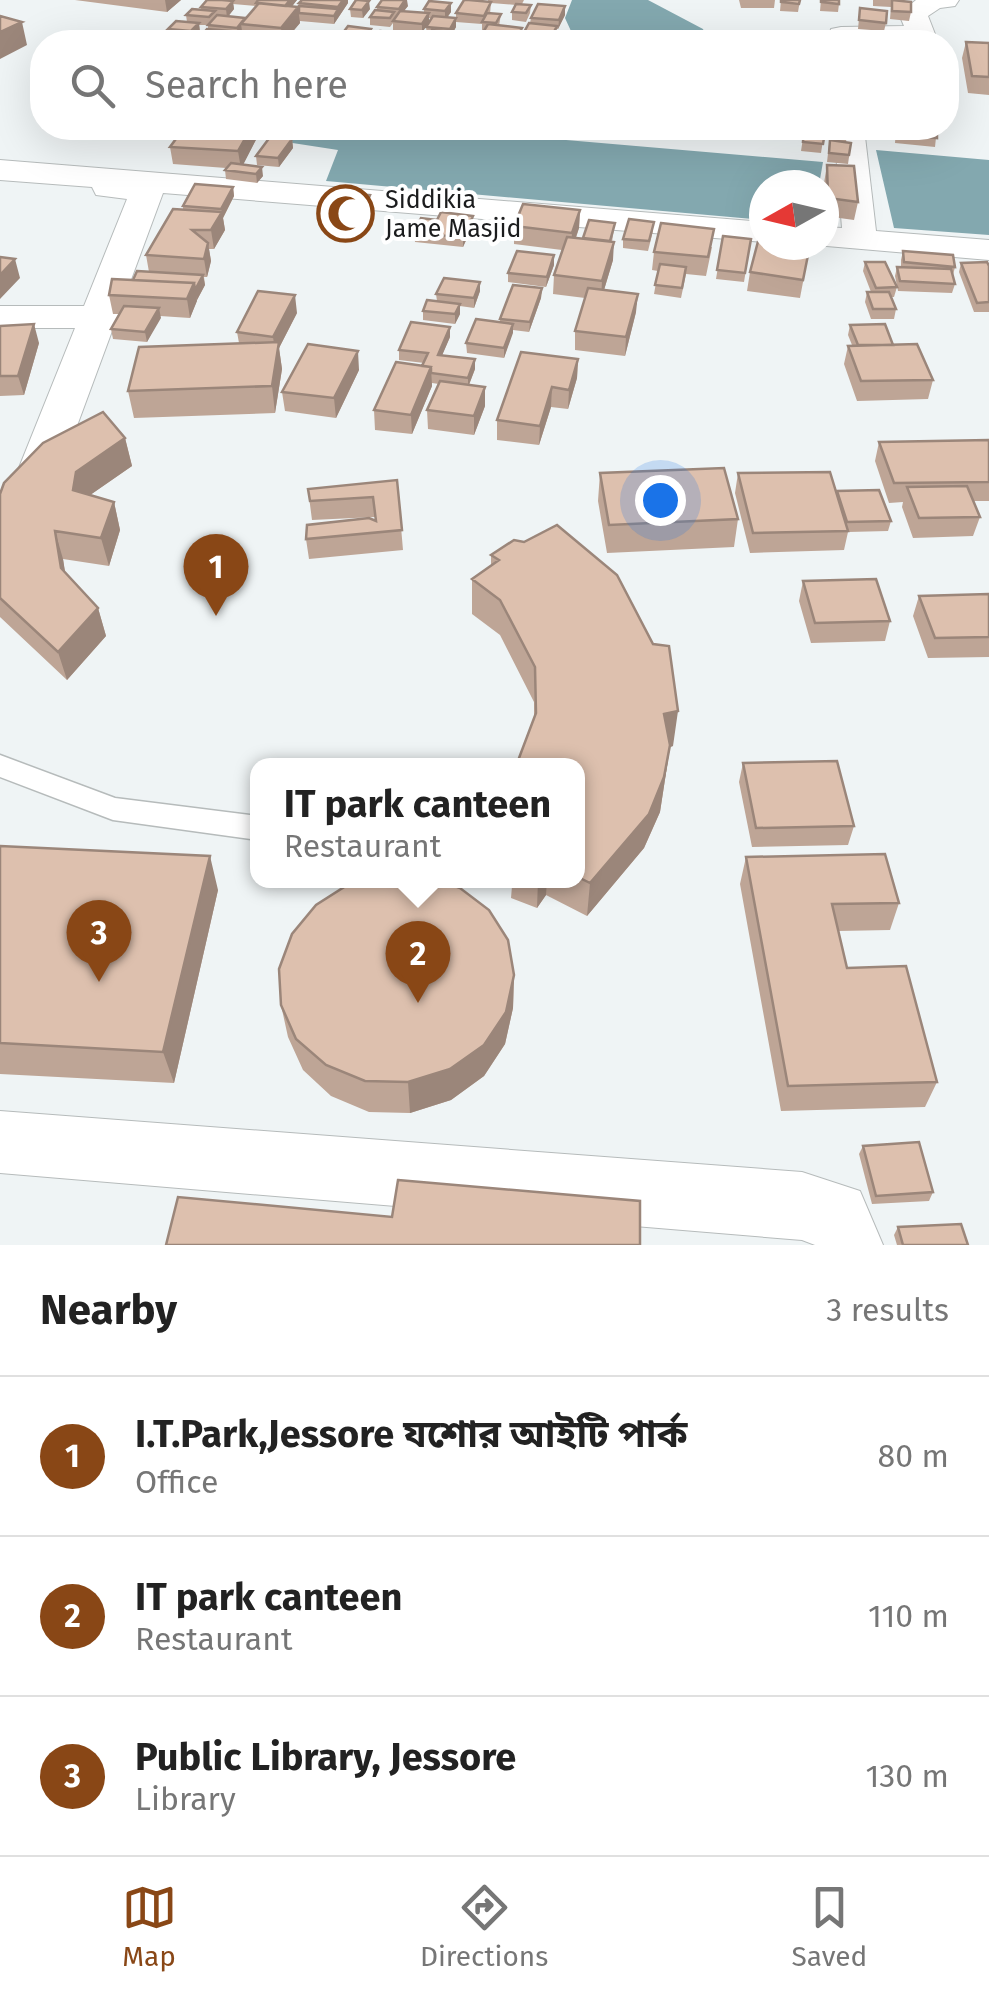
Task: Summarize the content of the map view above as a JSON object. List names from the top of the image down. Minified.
{"places":{"mosque":["Siddikia Jame Masjid"]},"north":"left","page":{"search":"Search here","pins":["1","3","2"],"popup":["IT park canteen","Restaurant"],"heading":["Nearby","3 results"],"list":[{"mark":"1","name":"I.T.Park,Jessore যশোর আইটি পার্ক","note":"Office","value":"80 m"},{"mark":"2","name":"IT park canteen","note":"Restaurant","value":"110 m"},{"mark":"3","name":"Public Library, Jessore","note":"Library","value":"130 m"}],"nav":["Map","Directions","Saved"]}}
